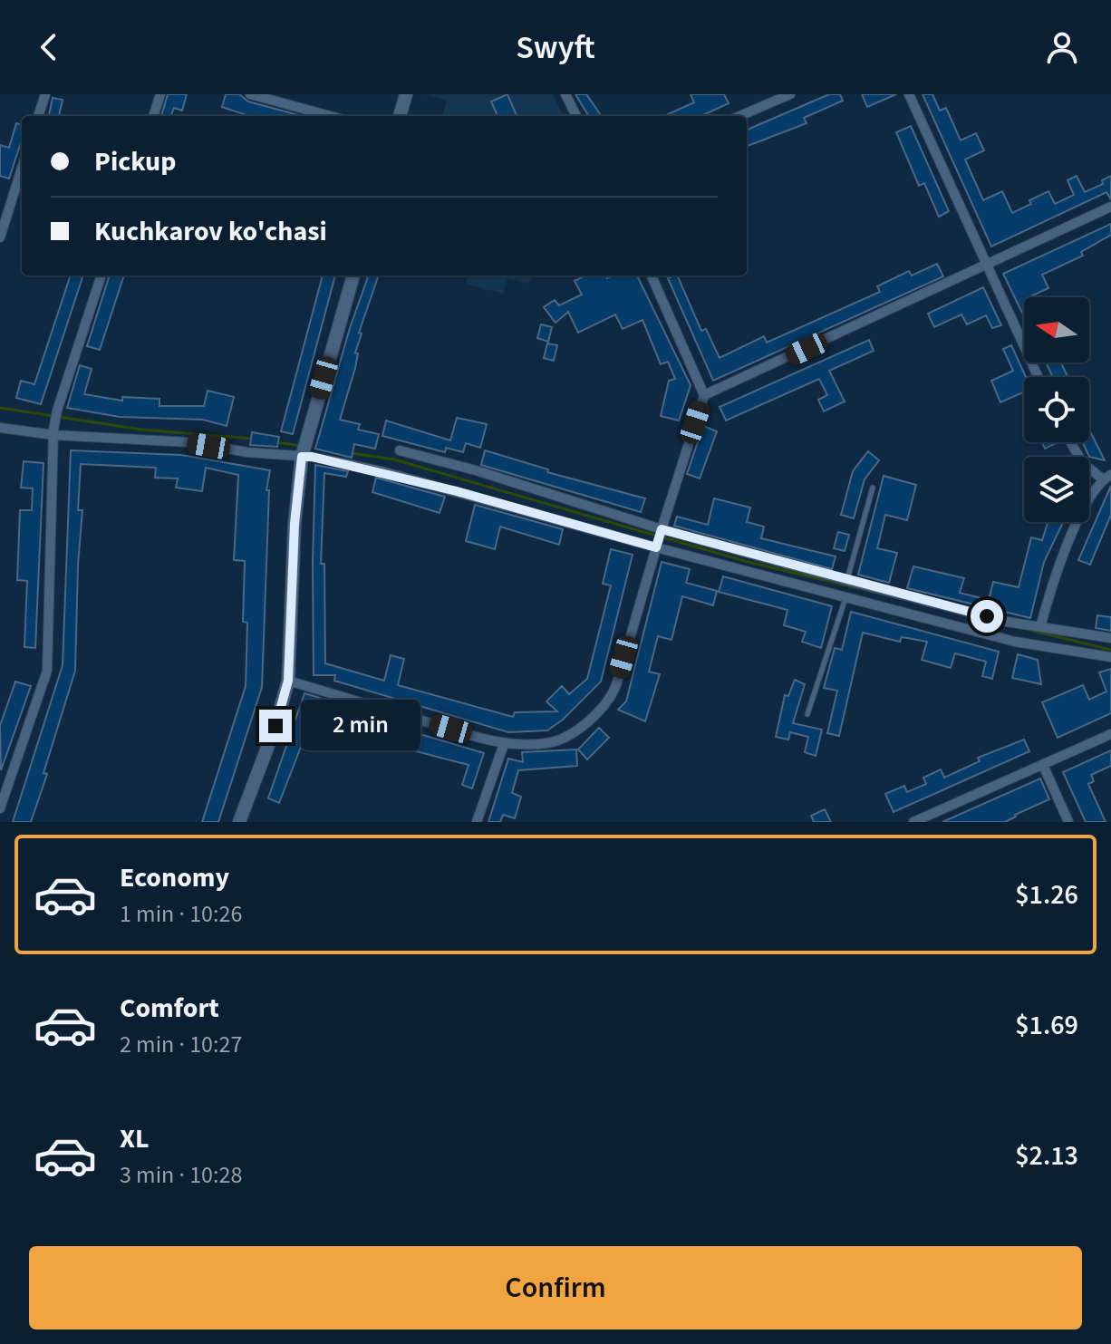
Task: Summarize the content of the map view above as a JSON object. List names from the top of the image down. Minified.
{"north":"left","page":{"header":"Swyft","banner":["Pickup","Kuchkarov ko'chasi"],"bubble":"2 min","list":[{"name":"Economy","note":"1 min · 10:26","value":"$1.26"},{"name":"Comfort","note":"2 min · 10:27","value":"$1.69"},{"name":"XL","note":"3 min · 10:28","value":"$2.13"}],"buttons":"Confirm"}}
